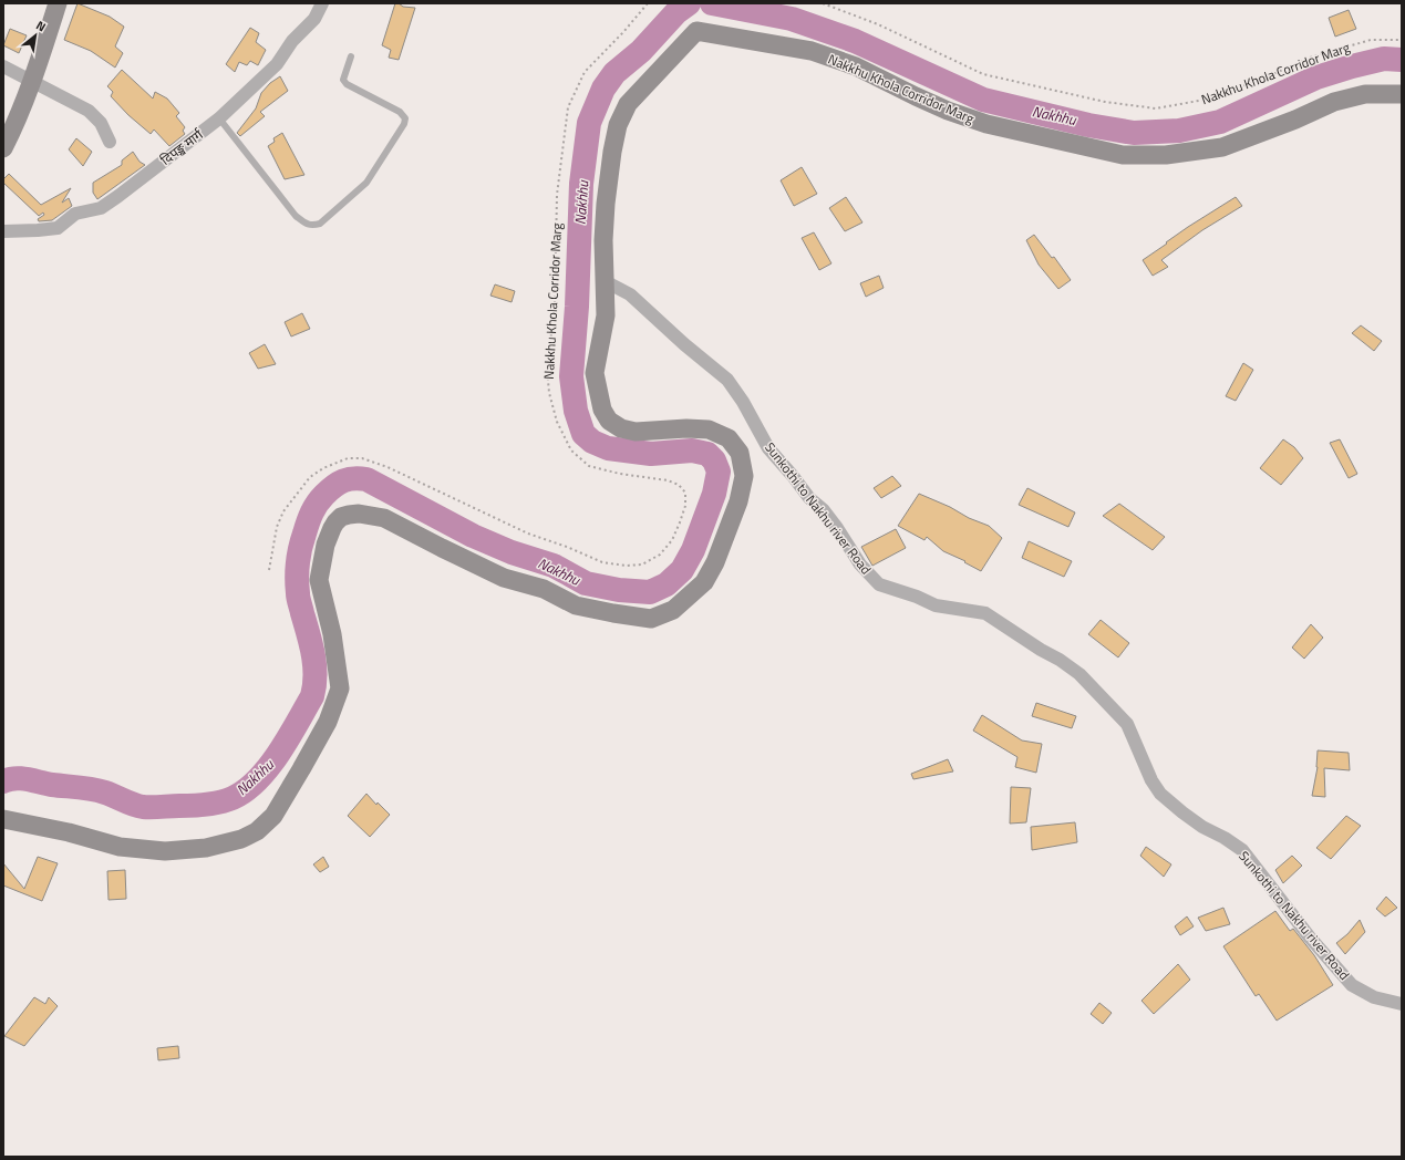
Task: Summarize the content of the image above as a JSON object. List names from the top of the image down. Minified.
{"streets":{"street":["Nakkhu Khola Corridor Marg","दिपङ्ख मार्ग","Sunkothi to Nakhu river Road"]},"crossings":[["Nakkhu Khola Corridor Marg","Sunkothi to Nakhu river Road"]],"water":["Nakhhu"],"north":"top right"}
